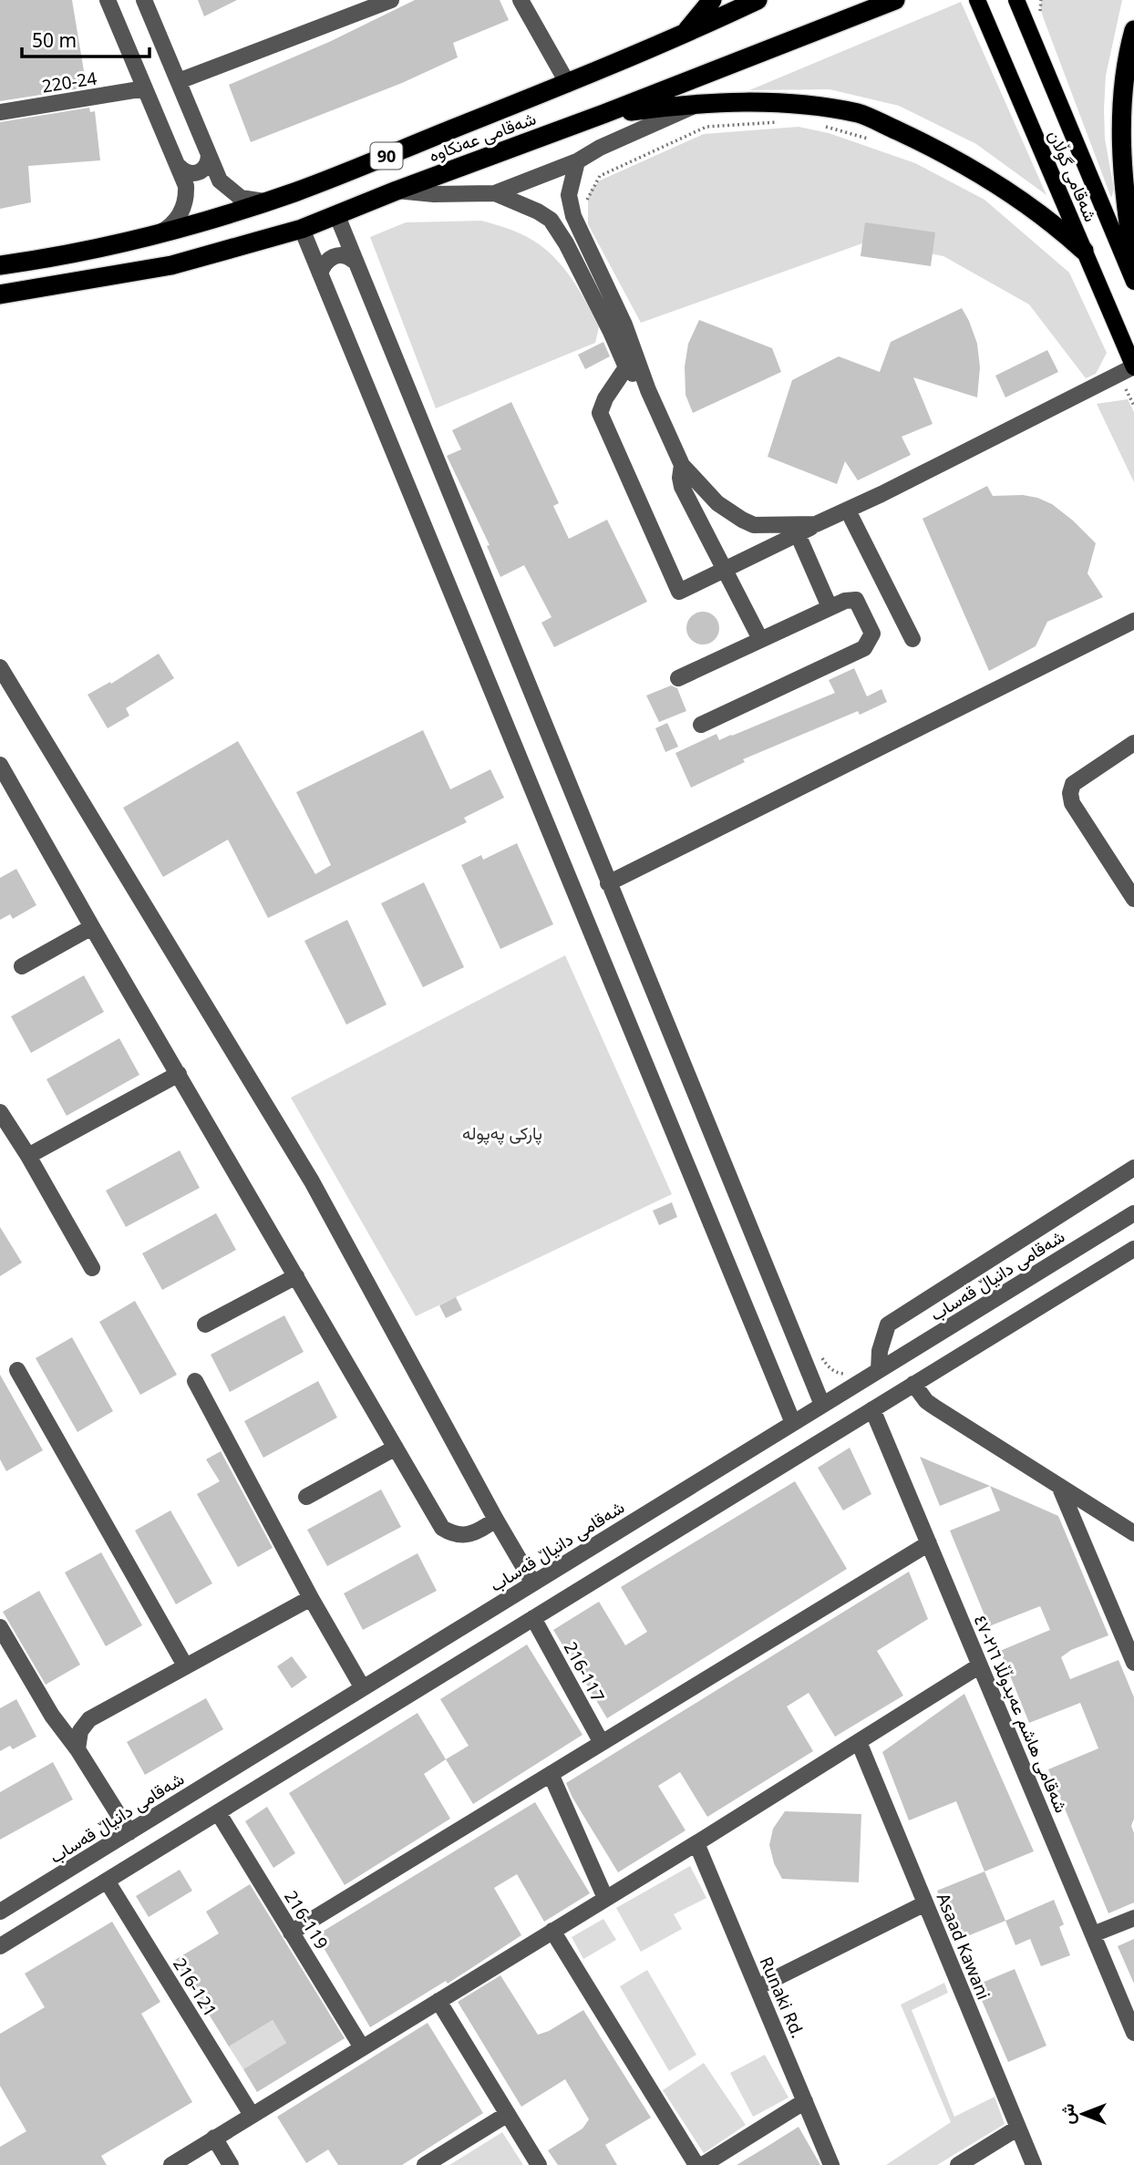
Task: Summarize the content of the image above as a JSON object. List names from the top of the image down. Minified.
{"streets":{"highway":["شەقامی عەنکاوە","90"],"main road":["شەقامی گوڵان"],"street":["220-24","شەقامی دانیاڵ قەساب","216-117","شەقامی هاشم عەبدوڵڵا ٢١٦-٤٧","216-119","Asaad Kawani","216-121","Runaki Rd."]},"parks":["پارکی پەپولە"],"scale_bar":"50 m","north":"left"}
